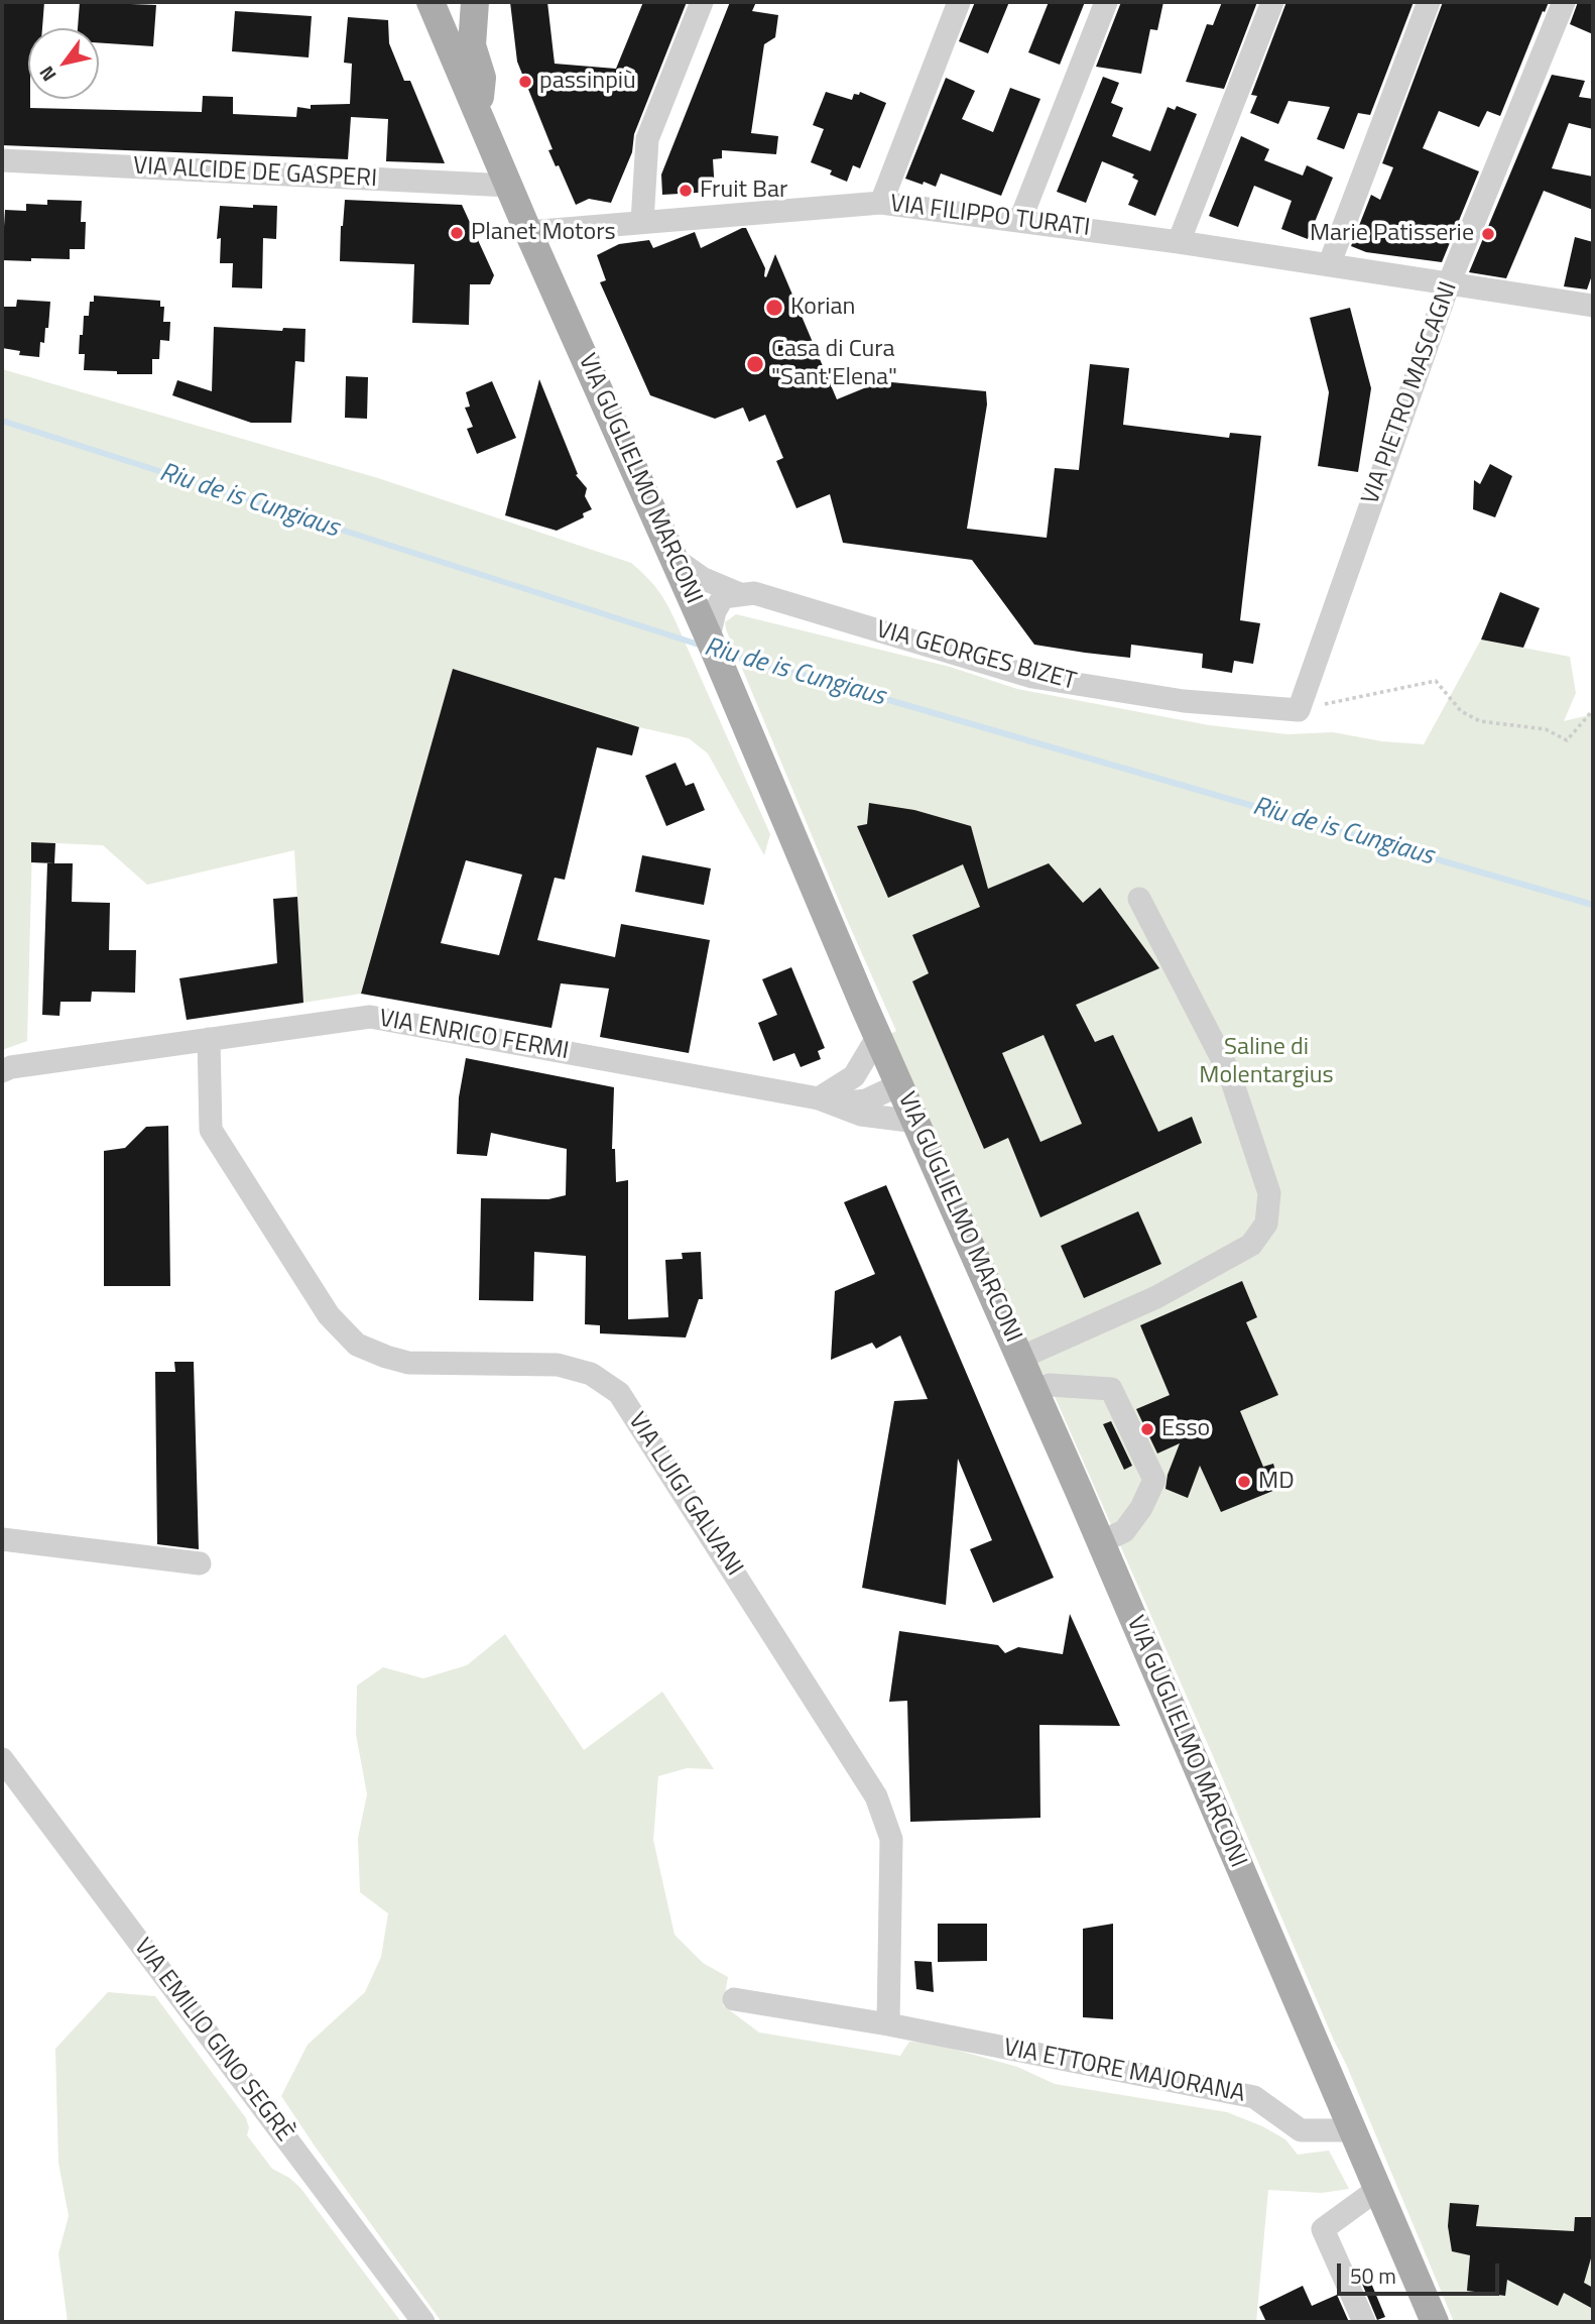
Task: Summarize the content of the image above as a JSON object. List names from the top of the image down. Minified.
{"streets":{"main road":["VIA GUGLIELMO MARCONI"],"street":["VIA ALCIDE DE GASPERI","VIA FILIPPO TURATI","VIA PIETRO MASCAGNI","VIA GEORGES BIZET","VIA ENRICO FERMI","VIA LUIGI GALVANI","VIA EMILIO GINO SEGRÈ","VIA ETTORE MAJORANA"]},"crossings":[["VIA ALCIDE DE GASPERI","VIA GUGLIELMO MARCONI"],["VIA FILIPPO TURATI","VIA PIETRO MASCAGNI"],["VIA FILIPPO TURATI","VIA GUGLIELMO MARCONI"],["VIA PIETRO MASCAGNI","VIA GEORGES BIZET"],["VIA GUGLIELMO MARCONI","VIA GEORGES BIZET"],["VIA GUGLIELMO MARCONI","VIA ENRICO FERMI"],["VIA GUGLIELMO MARCONI","VIA ETTORE MAJORANA"],["VIA ENRICO FERMI","VIA LUIGI GALVANI"],["VIA LUIGI GALVANI","VIA ETTORE MAJORANA"]],"water":["Riu de is Cungiaus"],"parks":["Saline di Molentargius"],"places":["passinpiù","Fruit Bar","Planet Motors","Marie Patisserie","Korian","Casa di Cura \"Sant'Elena\"","Esso","MD"],"scale_bar":"50 m","north":"bottom left"}
